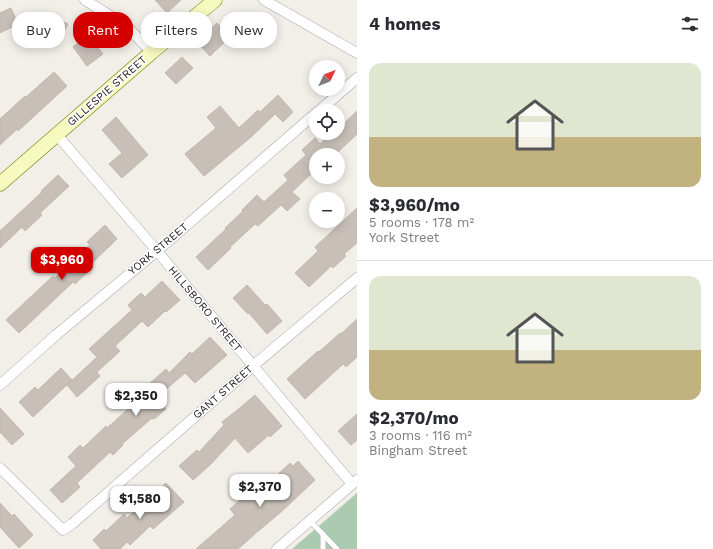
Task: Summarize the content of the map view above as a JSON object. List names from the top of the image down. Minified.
{"streets":{"street":["GILLESPIE STREET","YORK STREET","HILLSBORO STREET","GANT STREET"]},"crossings":[["GILLESPIE STREET","HILLSBORO STREET"],["YORK STREET","HILLSBORO STREET"],["HILLSBORO STREET","GANT STREET"]],"north":"top right","page":{"heading":"4 homes","chip":["Buy","Rent","Filters","New"],"list":[{"name":"$3,960/mo","note":"5 rooms · 178 m² · York Street"},{"name":"$2,370/mo","note":"3 rooms · 116 m² · Bingham Street"}],"map_buttons":["+","−"],"price":["$3,960","$2,350","$2,370","$1,580"]}}
